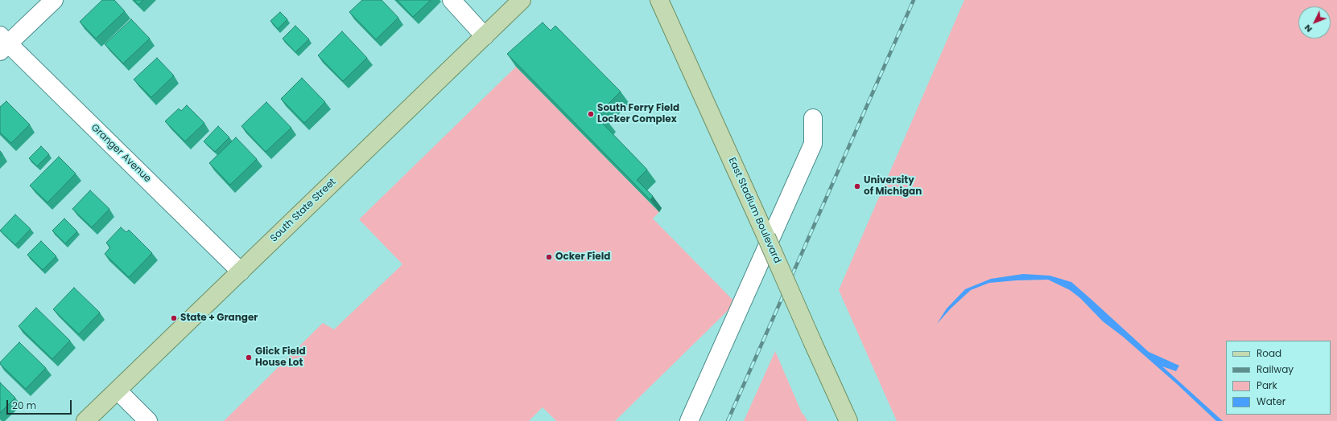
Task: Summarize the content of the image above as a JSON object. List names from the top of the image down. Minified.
{"streets":{"main road":["South State Street","East Stadium Boulevard"],"street":["Granger Avenue"]},"crossings":[["Granger Avenue","South State Street"]],"places":["South Ferry Field Locker Complex","University of Michigan","Ocker Field","State + Granger","Glick Field House Lot"],"legend":["Road","Railway","Park","Water"],"scale_bar":"20 m","north":"bottom left"}
